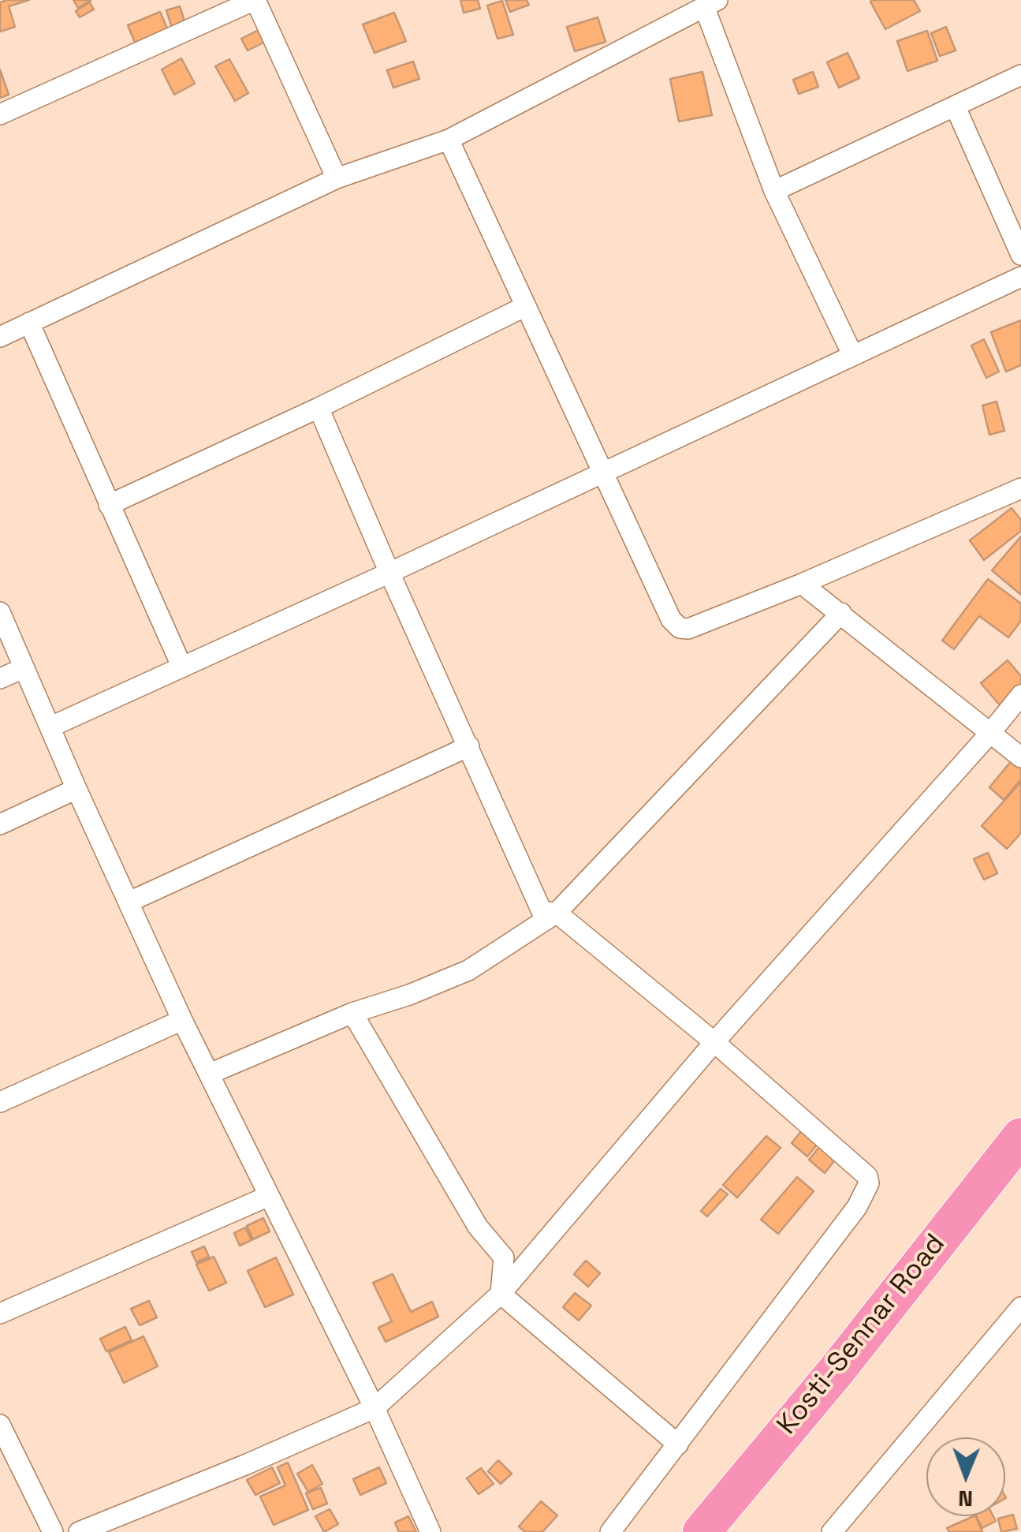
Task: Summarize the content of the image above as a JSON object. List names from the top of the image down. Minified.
{"streets":{"highway":["Kosti-Sennar Road"]},"north":"bottom"}
